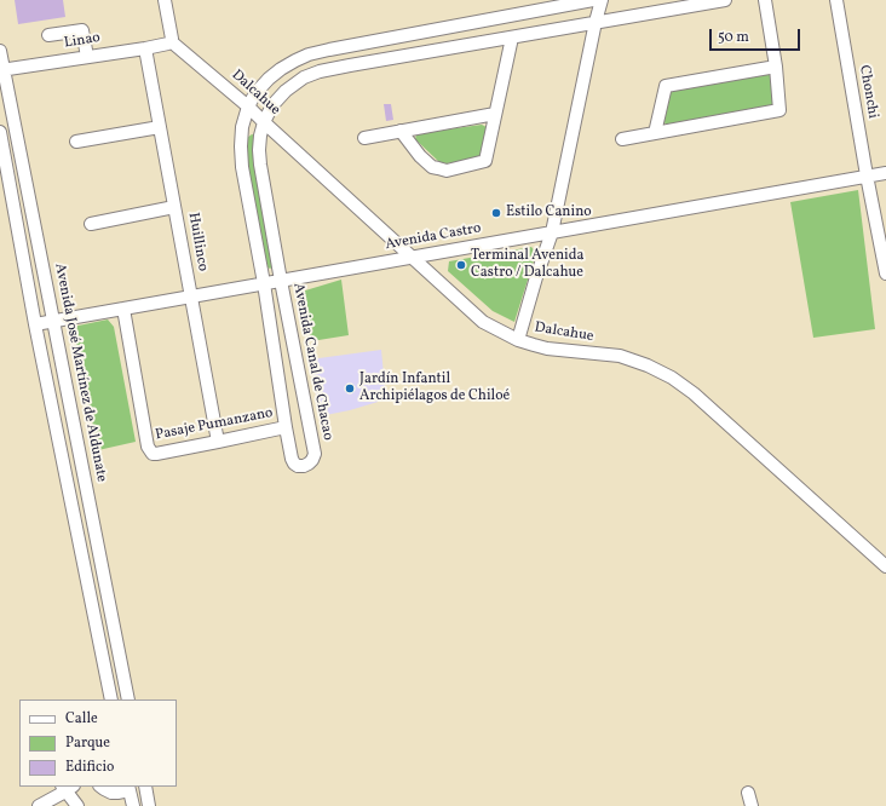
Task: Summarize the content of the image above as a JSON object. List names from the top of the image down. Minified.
{"streets":{"street":["Linao","Chonchi","Dalcahue","Avenida Castro","Huillinco","Avenida Canal de Chacao","Avenida José Martínez de Aldunate","Pasaje Pumanzano"]},"crossings":[["Linao","Dalcahue"],["Linao","Huillinco"],["Linao","Avenida José Martínez de Aldunate"],["Chonchi","Avenida Castro"],["Dalcahue","Avenida Castro"],["Dalcahue","Avenida Canal de Chacao"],["Avenida Castro","Huillinco"],["Avenida Castro","Avenida Canal de Chacao"],["Avenida Castro","Avenida José Martínez de Aldunate"],["Avenida Castro","Pasaje Pumanzano"],["Huillinco","Pasaje Pumanzano"],["Avenida Canal de Chacao","Pasaje Pumanzano"]],"places":["Estilo Canino","Terminal Avenida Castro / Dalcahue","Jardín Infantil Archipiélagos de Chiloé"],"legend":["Calle","Parque","Edificio"],"scale_bar":"50 m"}
